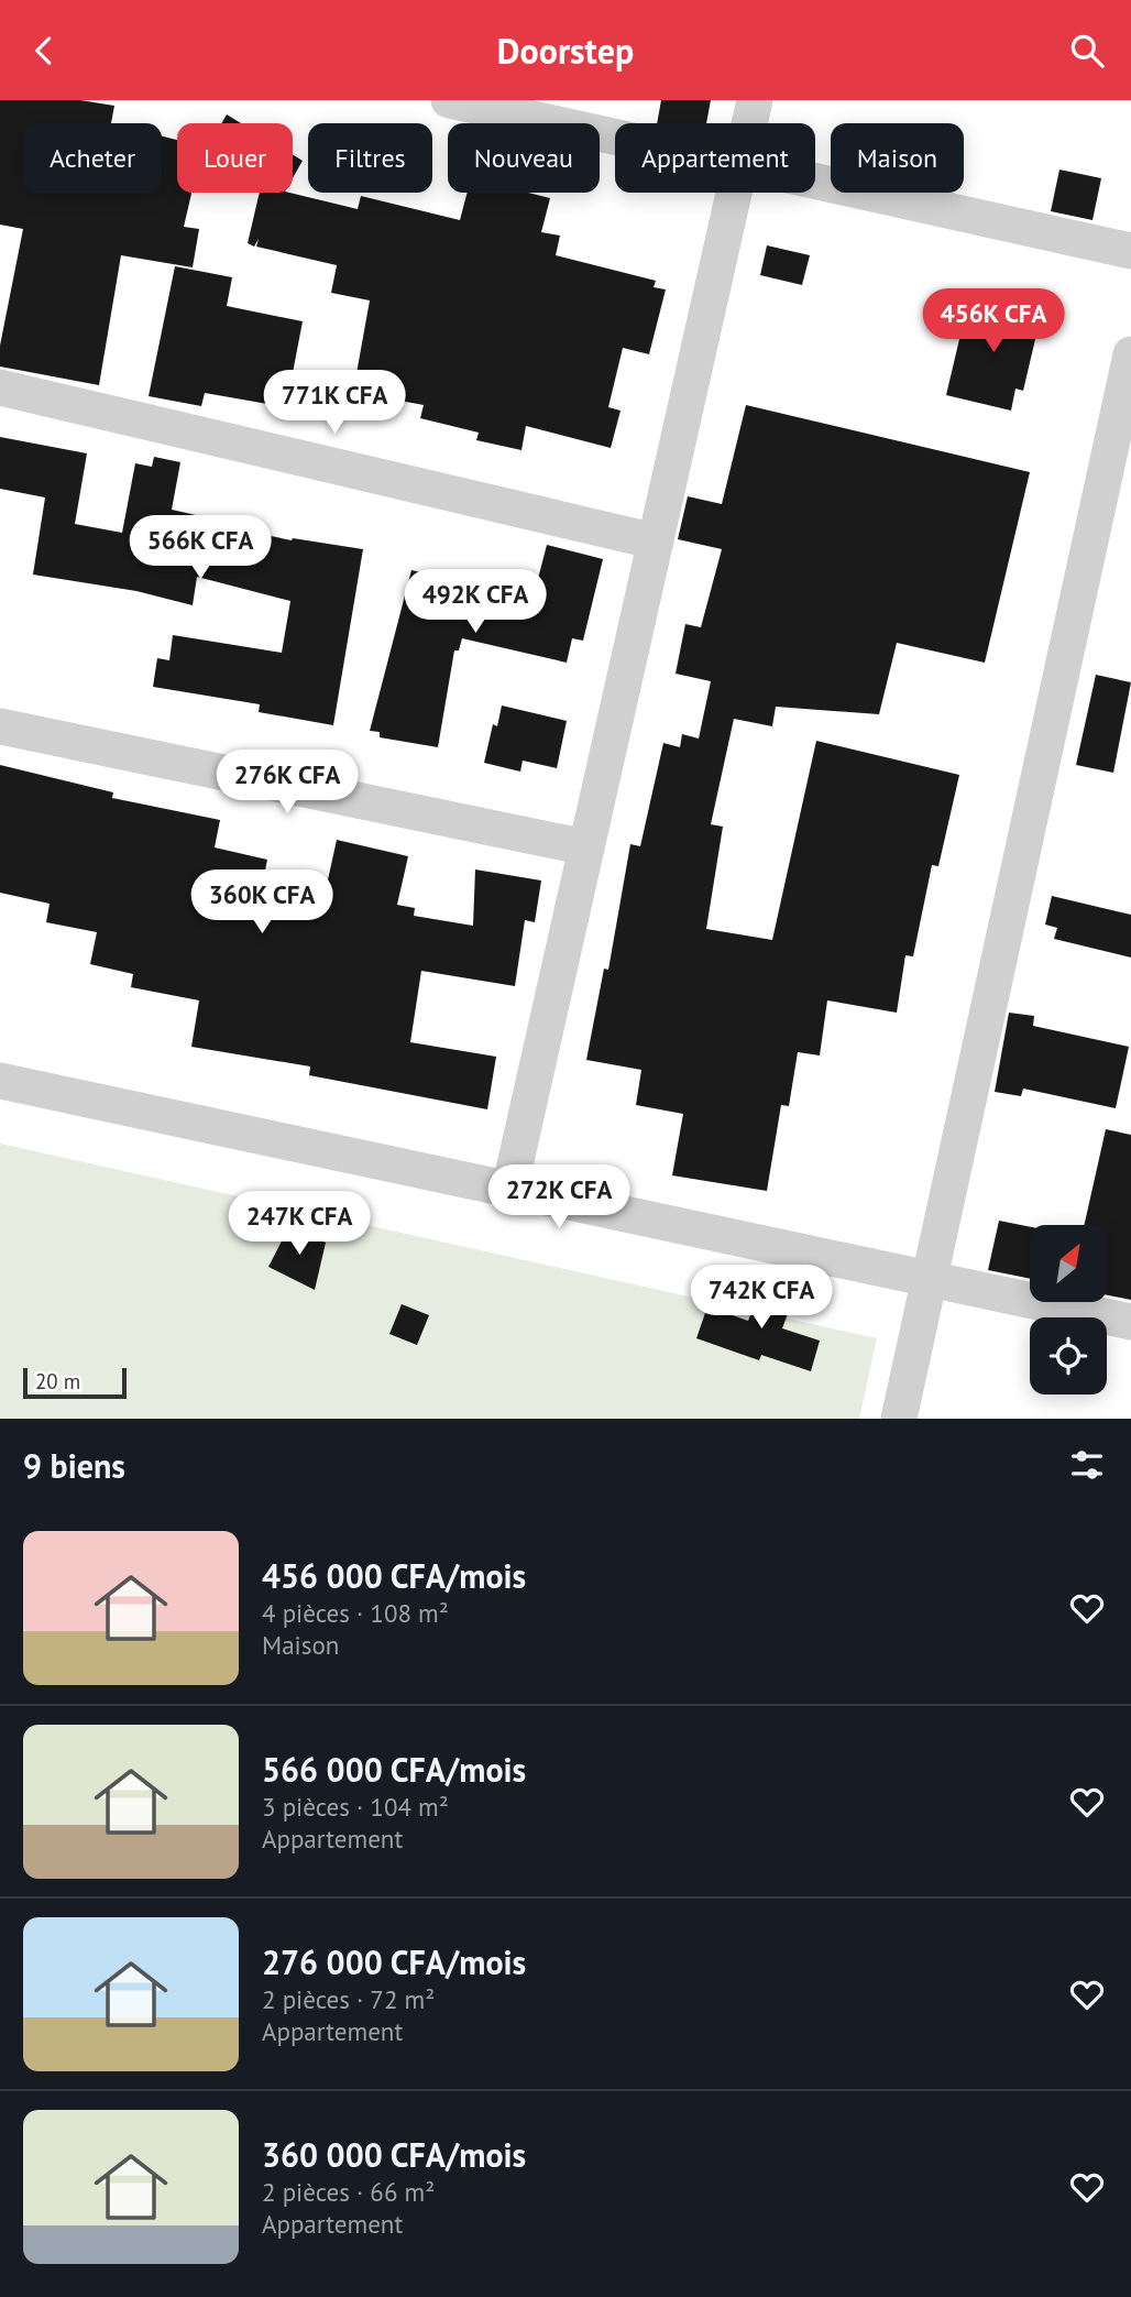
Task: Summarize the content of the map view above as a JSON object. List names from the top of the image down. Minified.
{"scale_bar":"20 m","north":"top right","page":{"header":"Doorstep","chip":["Acheter","Louer","Filtres","Nouveau","Appartement","Maison"],"price":["456K CFA","771K CFA","566K CFA","492K CFA","276K CFA","360K CFA","272K CFA","247K CFA","742K CFA"],"scale":"20 m","heading":"9 biens","list":[{"name":"456 000 CFA/mois","note":"4 pièces · 108 m² · Maison"},{"name":"566 000 CFA/mois","note":"3 pièces · 104 m² · Appartement"},{"name":"276 000 CFA/mois","note":"2 pièces · 72 m² · Appartement"},{"name":"360 000 CFA/mois","note":"2 pièces · 66 m² · Appartement"}]}}
